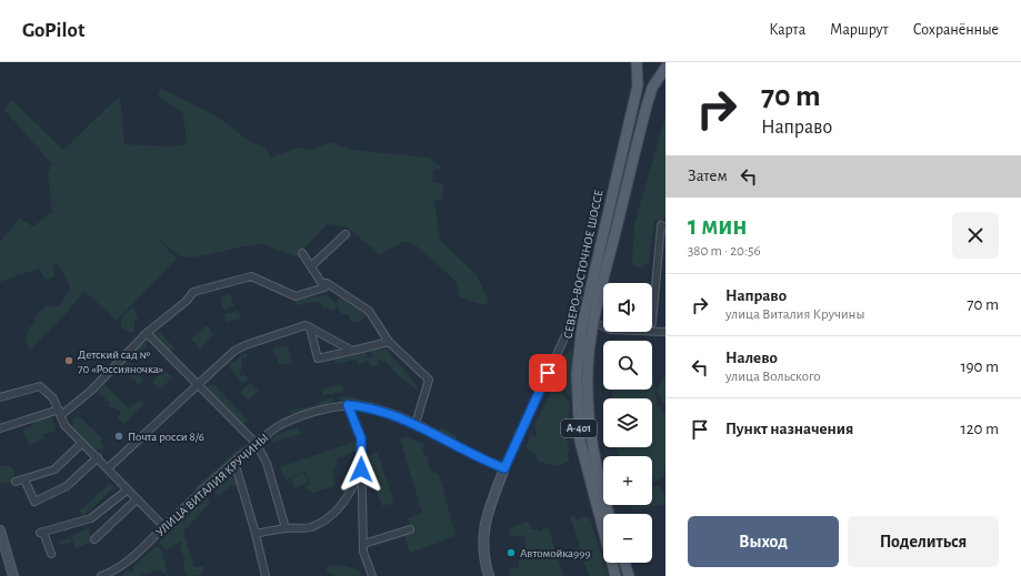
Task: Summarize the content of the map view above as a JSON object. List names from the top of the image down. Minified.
{"streets":{"main road":["СЕВЕРО-ВОСТОЧНОЕ ШОССЕ","А-401"],"street":["УЛИЦА ВИТАЛИЯ КРУЧИНЫ"]},"places":["Детский сад № 70 «Россияночка»","Почта росси 8/6","Автомойка999"],"page":{"header":"GoPilot","nav":["Карта","Маршрут","Сохранённые"],"turn":["70 m","Направо"],"then":"Затем","heading":["1 мин","380 m · 20:56"],"list":[{"name":"Направо","note":"улица Виталия Кручины","value":"70 m"},{"name":"Налево","note":"улица Вольского","value":"190 m"},{"name":"Пункт назначения","value":"120 m"}],"map_buttons":["+","−"],"buttons":["Выход","Поделиться"]}}
